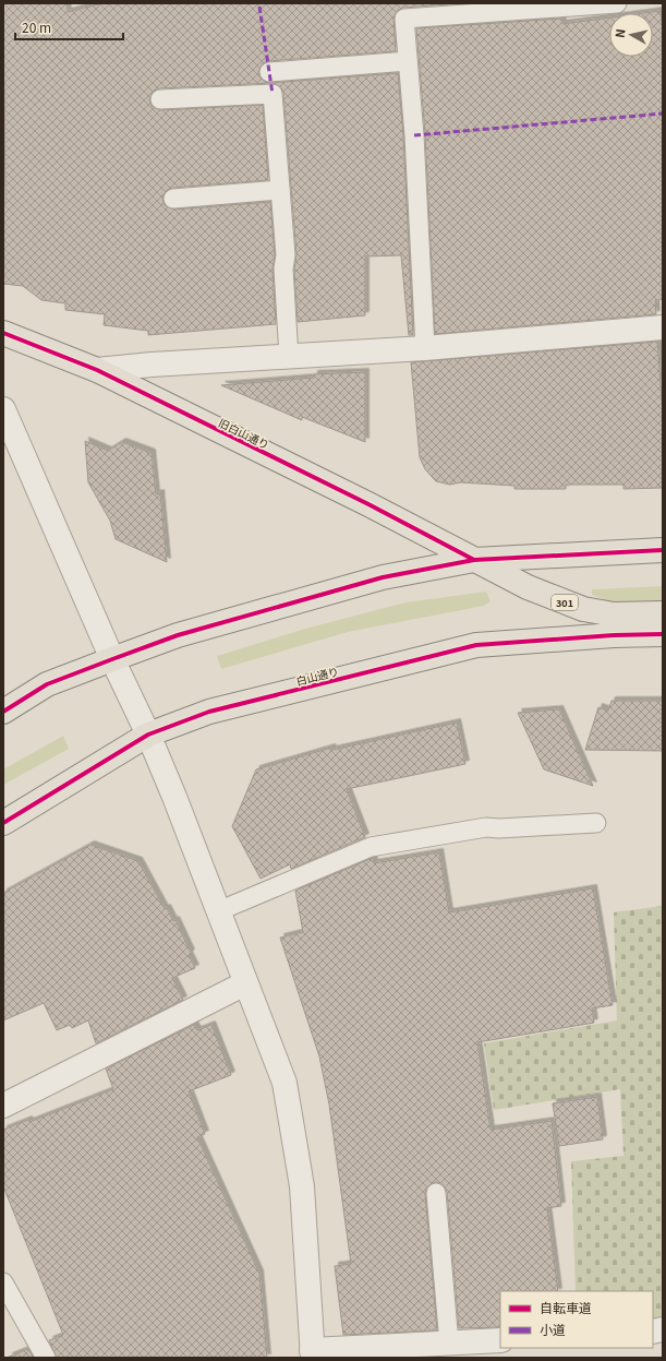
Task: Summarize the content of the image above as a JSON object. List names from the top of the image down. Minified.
{"streets":{"main road":["旧白山通り","301","白山通り"]},"crossings":[["旧白山通り","301"]],"legend":["自転車道","小道"],"scale_bar":"20 m","north":"left"}
